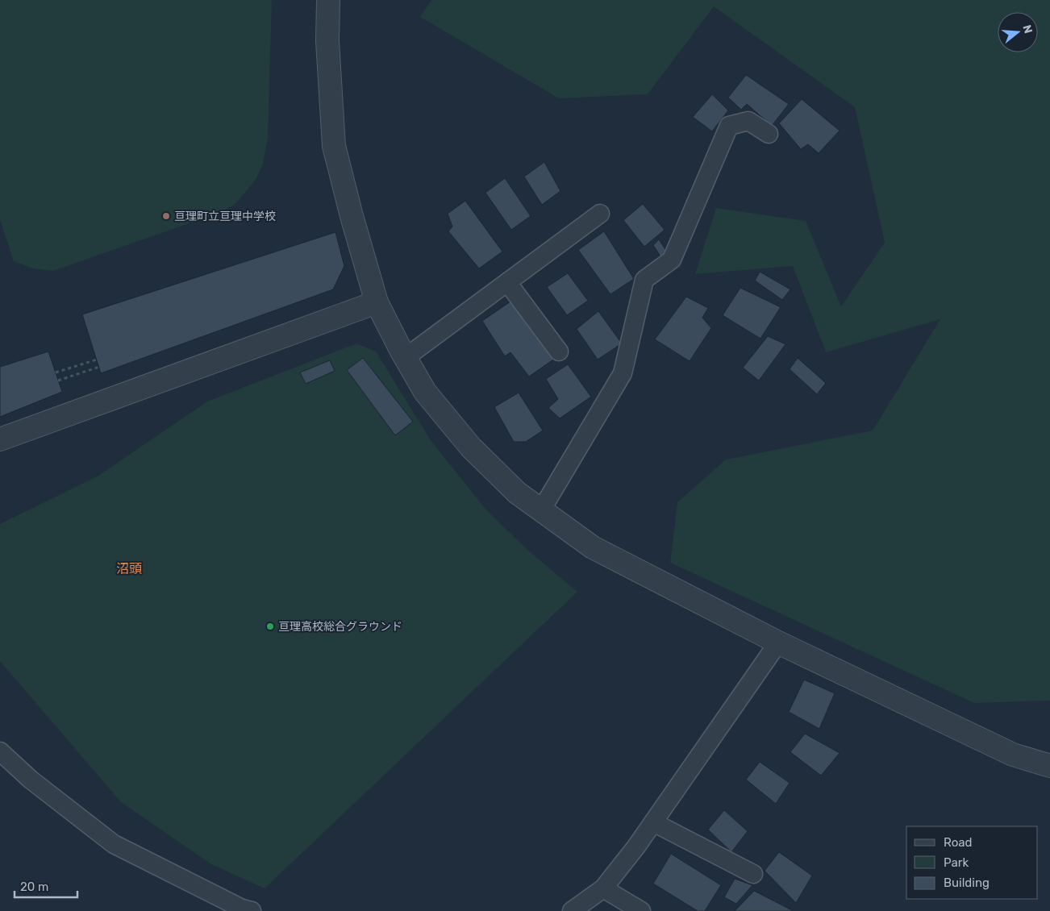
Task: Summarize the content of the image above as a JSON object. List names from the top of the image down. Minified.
{"districts":["沼頭"],"places":["亘理町立亘理中学校","亘理高校総合グラウンド"],"legend":["Road","Park","Building"],"scale_bar":"20 m","north":"right"}
